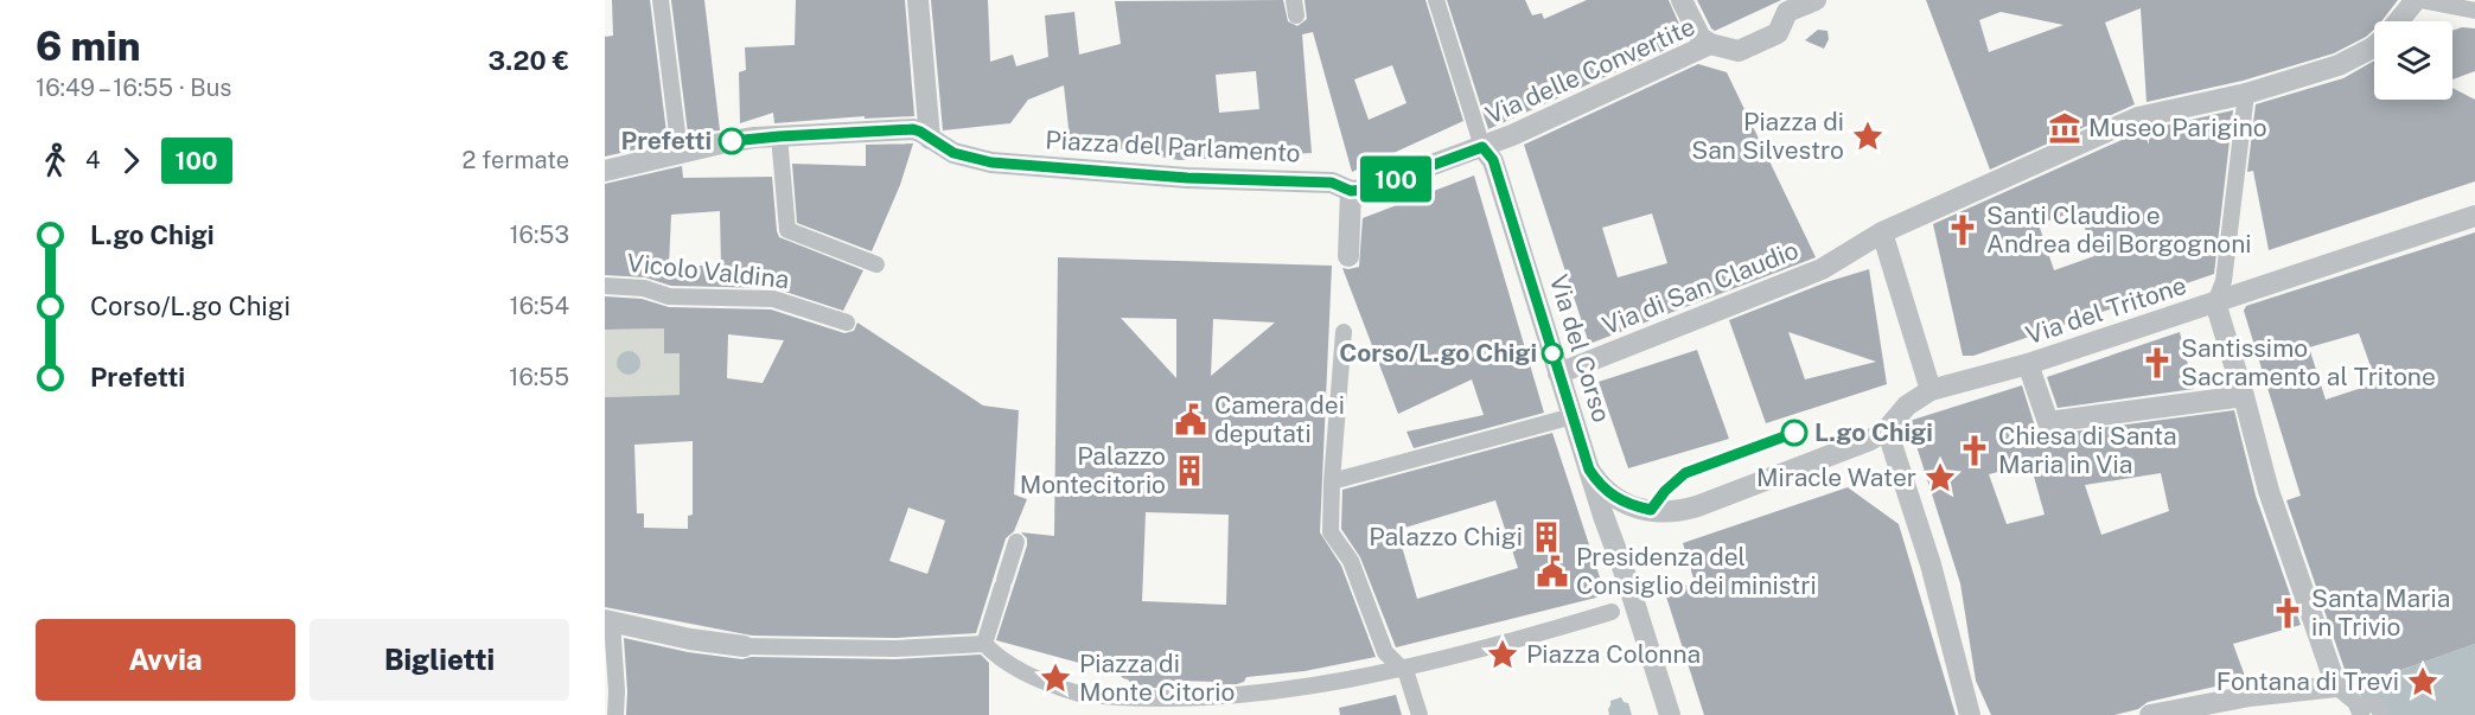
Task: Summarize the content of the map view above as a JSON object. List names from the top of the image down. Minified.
{"streets":{"street":["Via delle Convertite","Piazza del Parlamento","Vicolo Valdina","Via di San Claudio","Via del Tritone","Via del Corso"]},"crossings":[["Via delle Convertite","Piazza del Parlamento"],["Via delle Convertite","Via del Corso"],["Via di San Claudio","Via del Corso"],["Via del Tritone","Via del Corso"]],"places":{"museum":["Museo Parigino"],"place":["Piazza di San Silvestro","Miracle Water","Piazza Colonna","Piazza di Monte Citorio","Fontana di Trevi"],"other":["Prefetti","Corso/L.go Chigi","L.go Chigi"],"church":["Santi Claudio e Andrea dei Borgognoni","Santissimo Sacramento al Tritone","Chiesa di Santa Maria in Via","Santa Maria in Trivio"],"public building":["Camera dei deputati","Presidenza del Consiglio dei ministri"],"building":["Palazzo Montecitorio","Palazzo Chigi"]},"lines":["bus line 100"],"page":{"heading":["6 min","16:49 – 16:55 · Bus","3.20 €"],"on_map":"100","legs":["4","100","2 fermate"],"list":[{"name":"L.go Chigi","value":"16:53"},{"name":"Corso/L.go Chigi","value":"16:54"},{"name":"Prefetti","value":"16:55"}],"buttons":["Avvia","Biglietti"]}}
